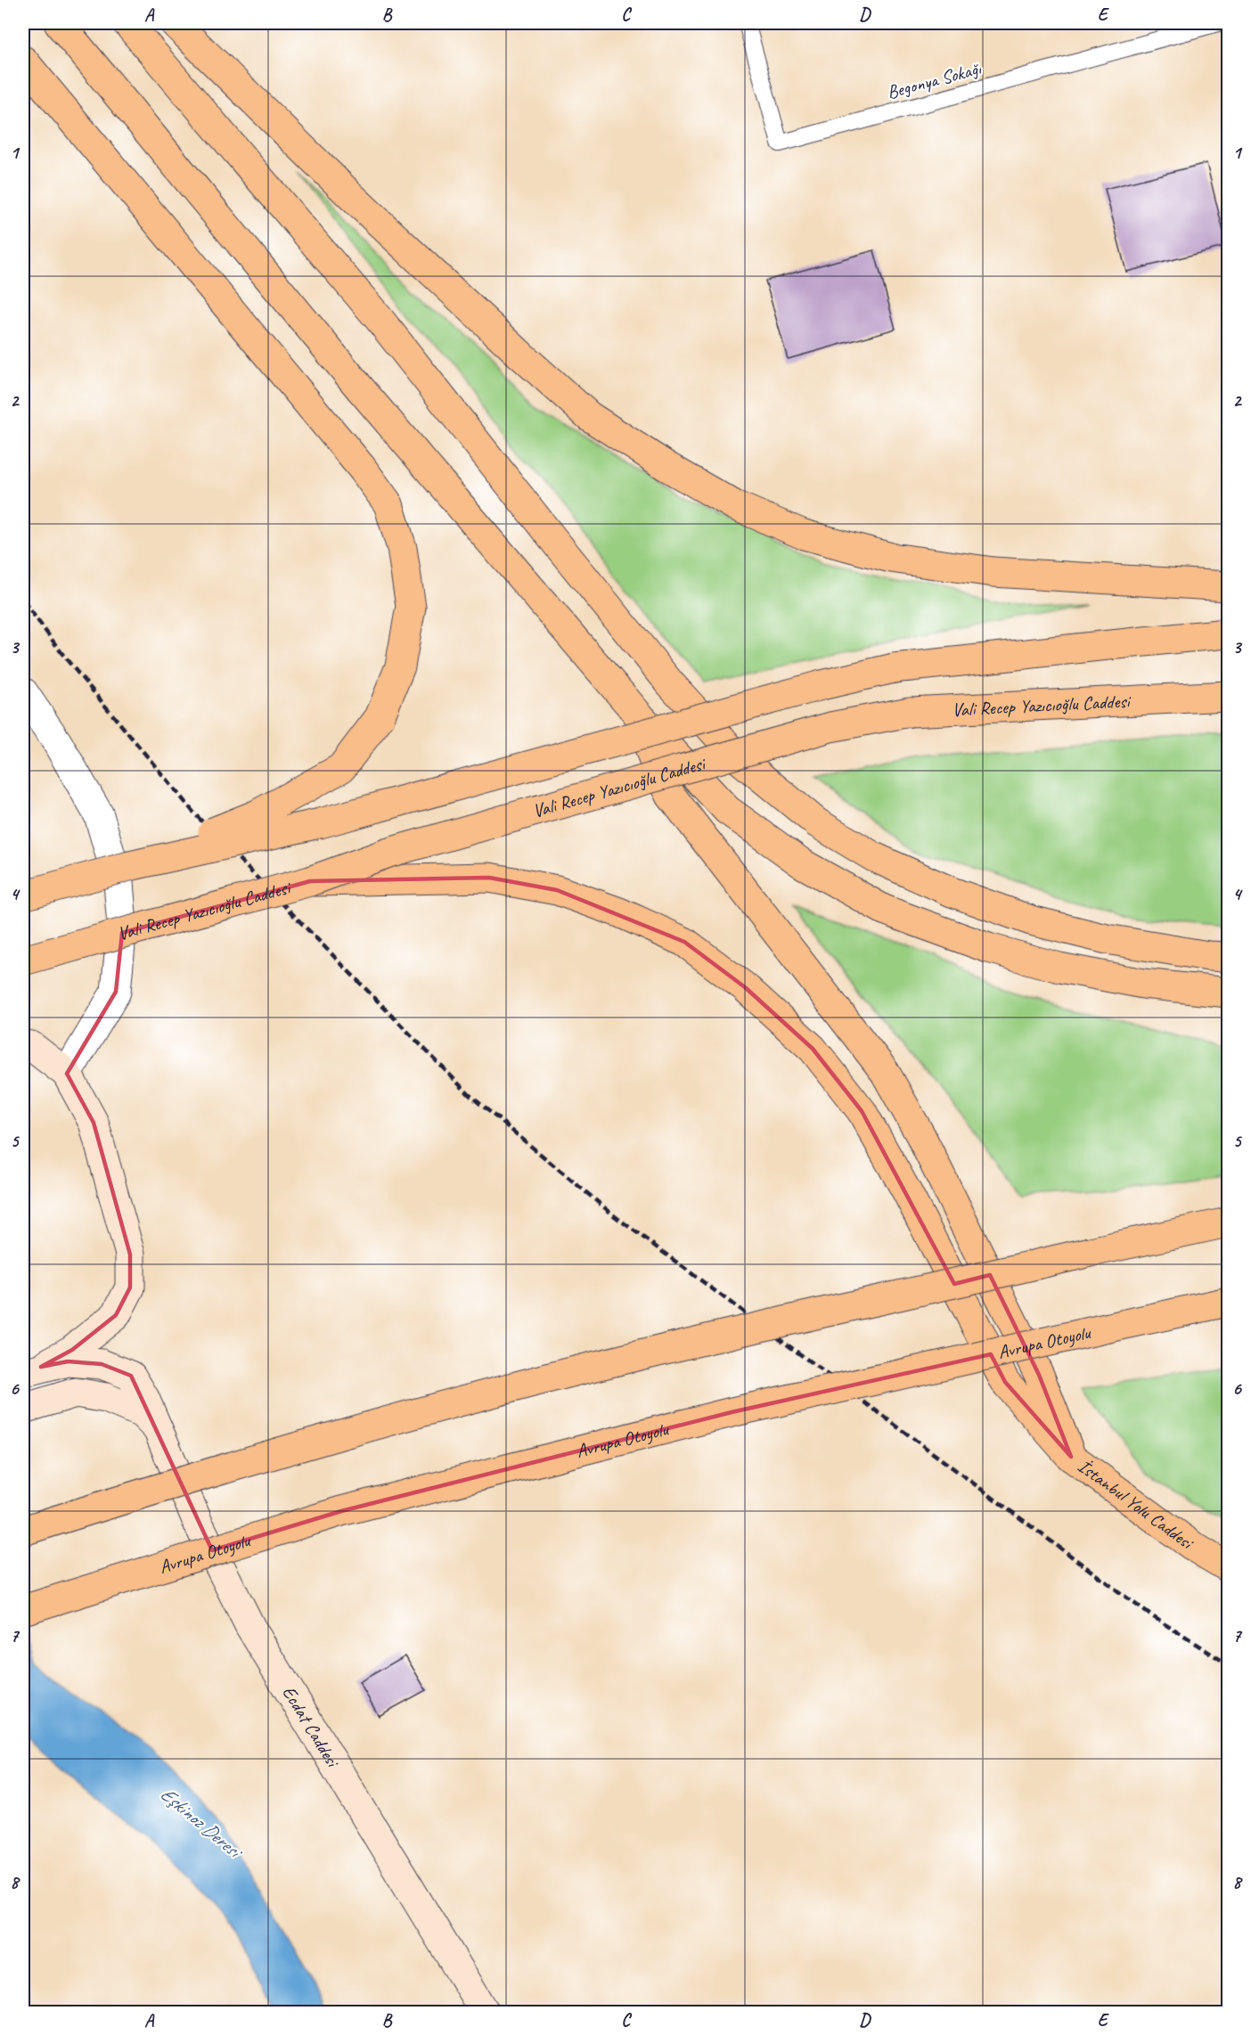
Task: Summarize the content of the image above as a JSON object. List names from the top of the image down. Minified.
{"streets":{"main road":["Vali Recep Yazıcıoğlu Caddesi","Avrupa Otoyolu","İstanbul Yolu Caddesi","Ecdat Caddesi"],"lane":["Begonya Sokağı"]},"crossings":[["Vali Recep Yazıcıoğlu Caddesi","İstanbul Yolu Caddesi"]],"water":["Eşkinoz Deresi"],"grid":{"columns":["A","B","C","D","E"],"rows":["1","2","3","4","5","6","7","8"]}}
